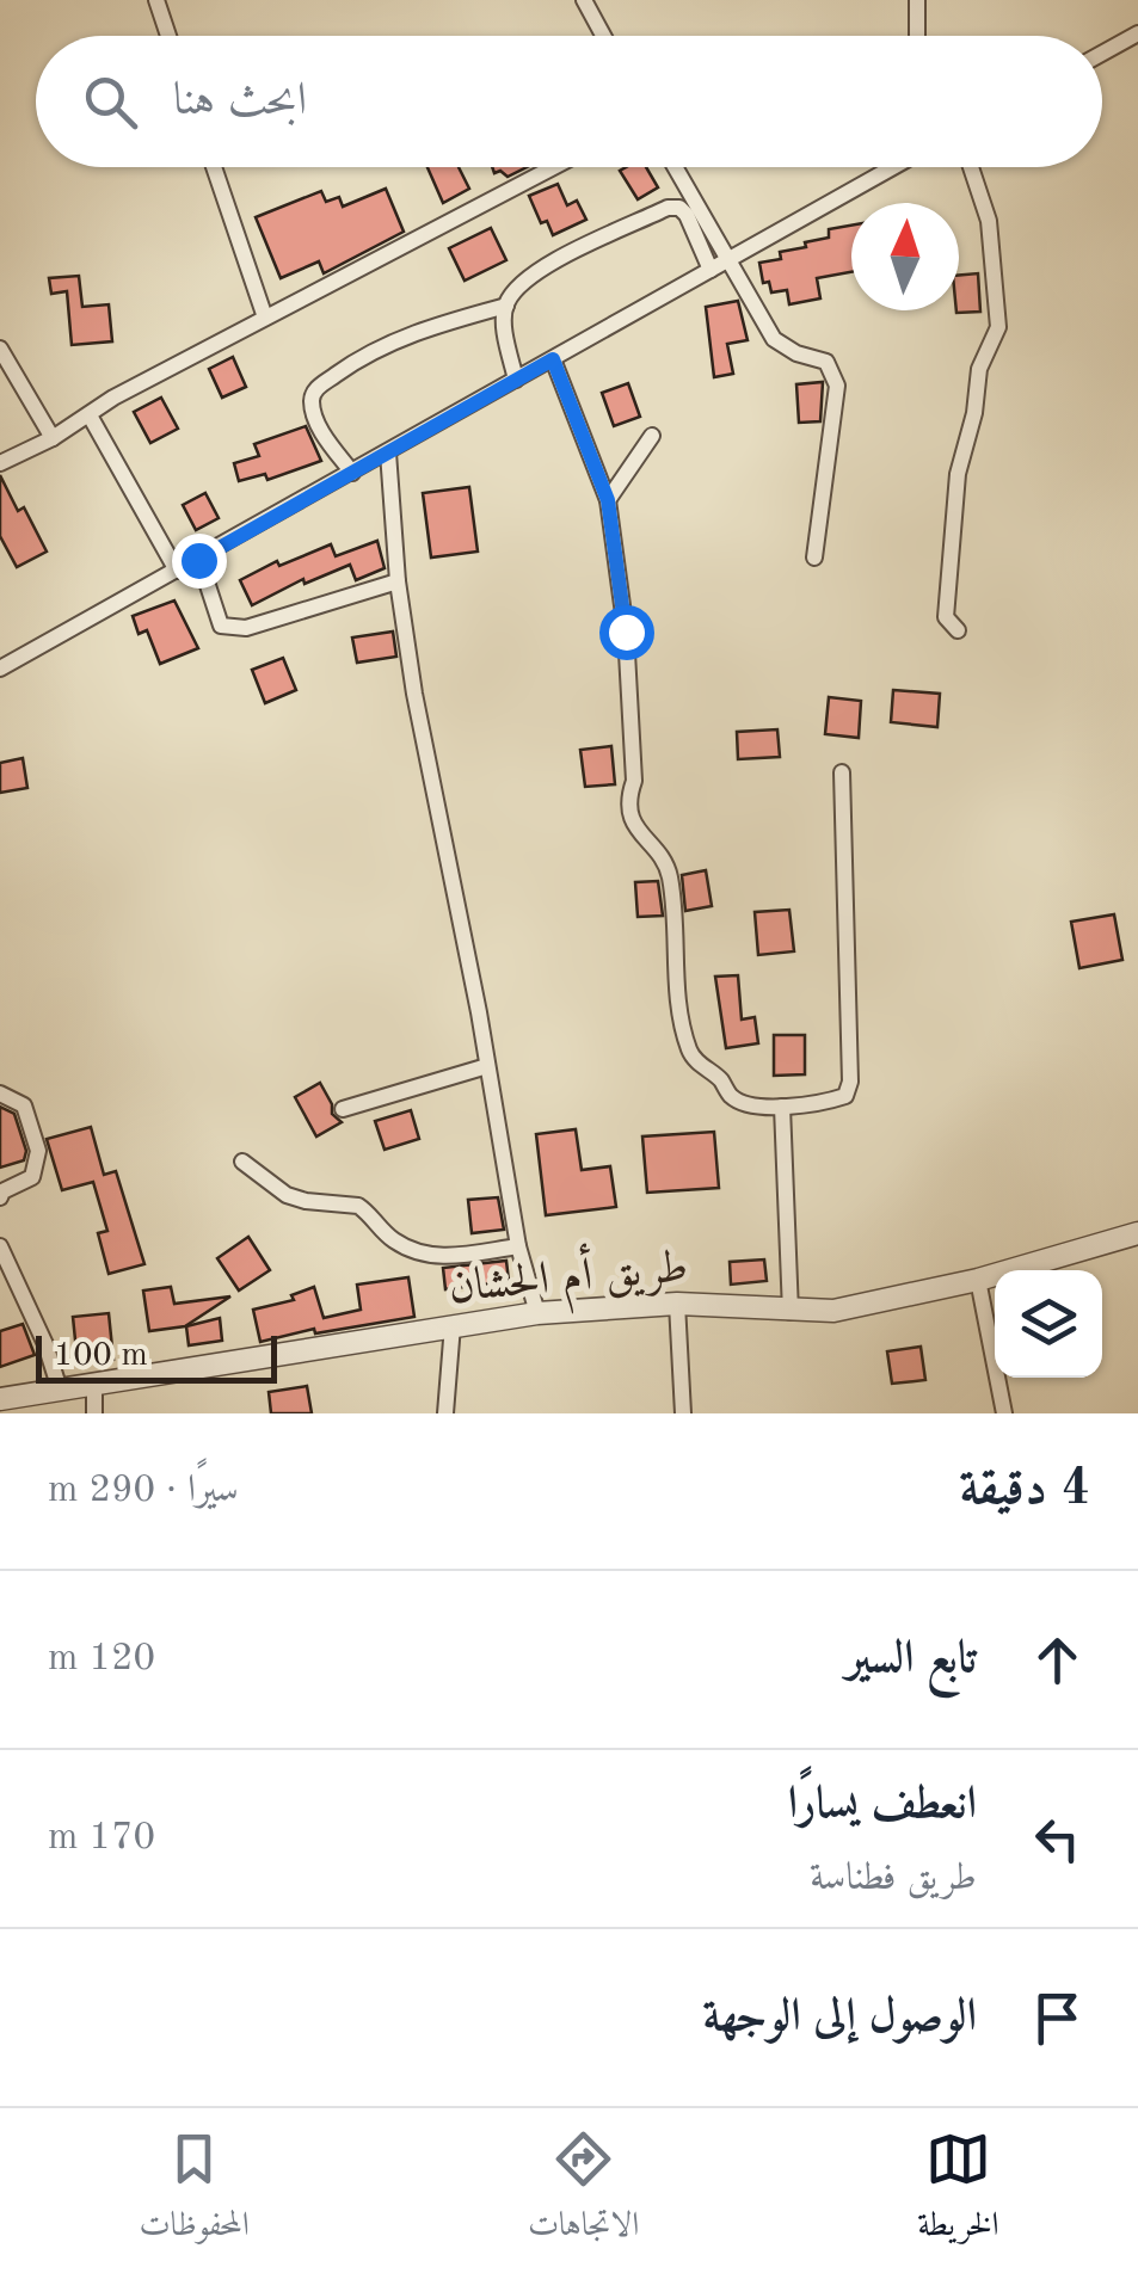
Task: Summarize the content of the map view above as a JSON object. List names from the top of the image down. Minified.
{"streets":{"street":["طريق أم الحشان"]},"scale_bar":"100 m","north":"top","page":{"search":"ابحث هنا","scale":"100 m","heading":["4 دقيقة","سيرًا · 290 m"],"list":[["تابع السير","120 m"],["انعطف يسارًا","طريق فطناسة","170 m"],"الوصول إلى الوجهة"],"nav":["الخريطة","الاتجاهات","المحفوظات"]}}
